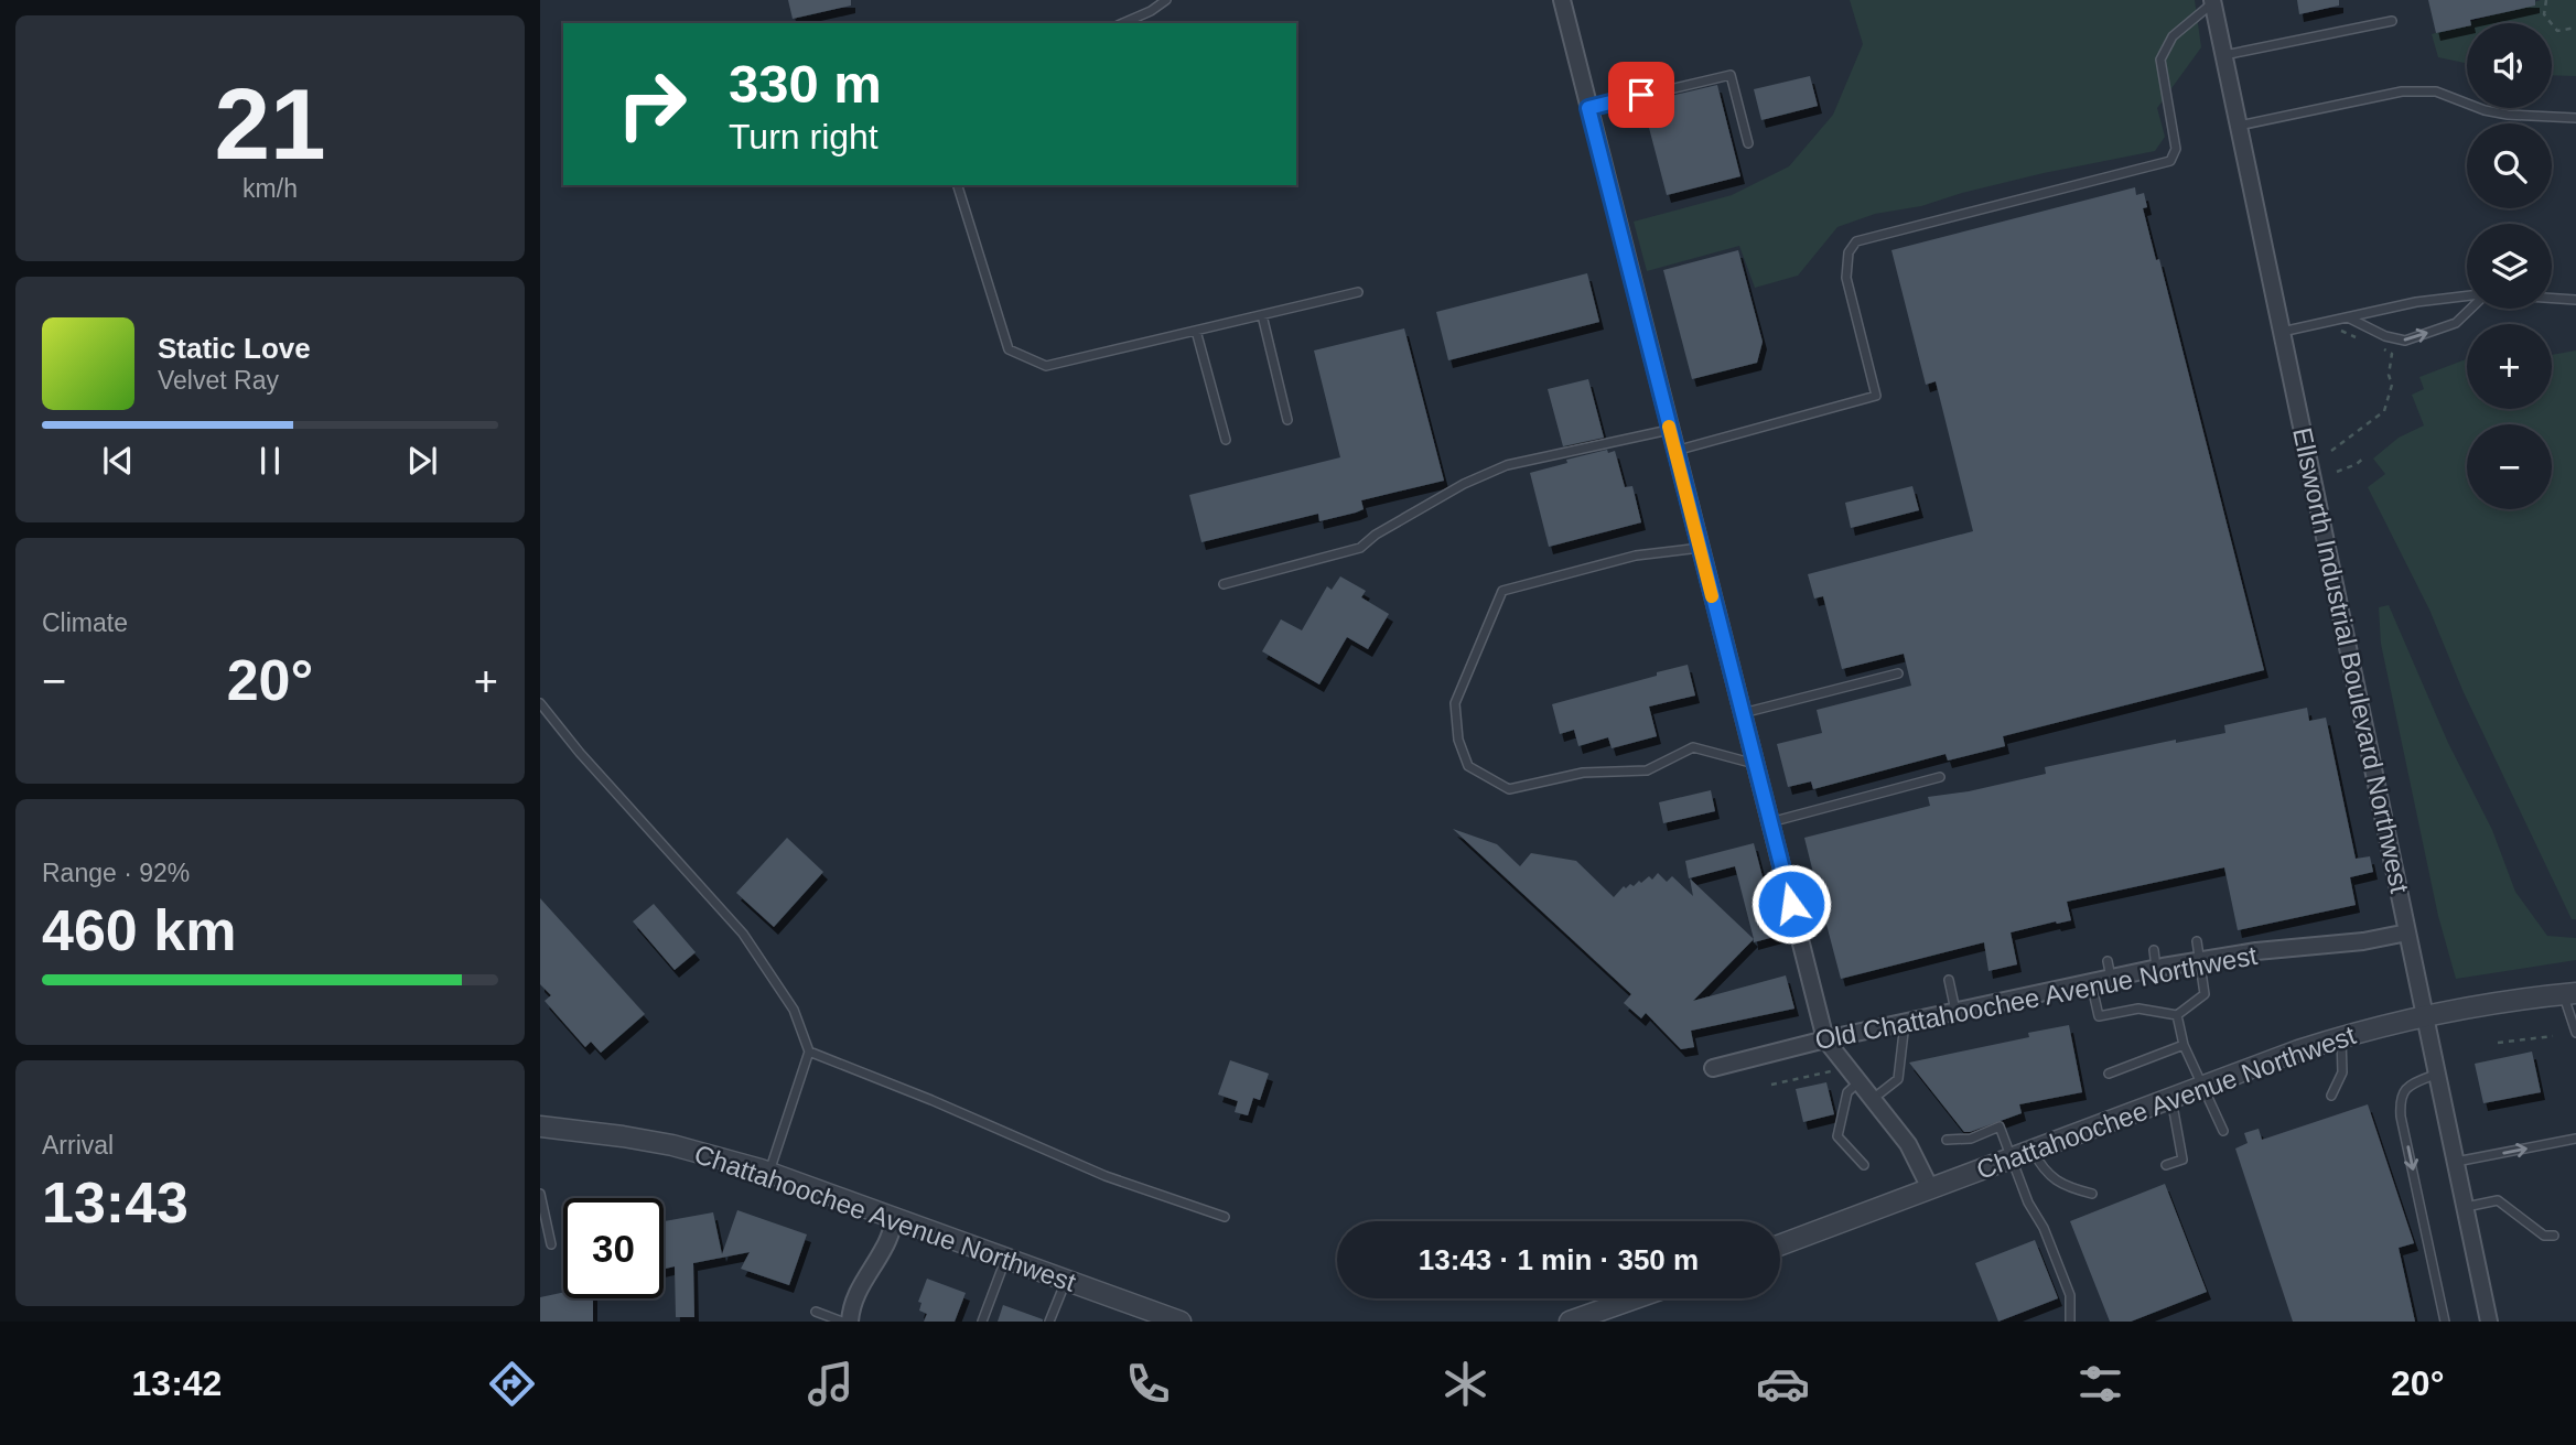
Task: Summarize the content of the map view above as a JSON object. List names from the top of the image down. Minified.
{"streets":{"street":["Ellsworth Industrial Boulevard Northwest","Old Chattahoochee Avenue Northwest","Chattahoochee Avenue Northwest"]},"crossings":[["Ellsworth Industrial Boulevard Northwest","Old Chattahoochee Avenue Northwest"],["Ellsworth Industrial Boulevard Northwest","Chattahoochee Avenue Northwest"]],"page":{"tile":[["21","km/h"],"Climate",["Range · 92%","460 km"],["Arrival","13:43"]],"map_buttons":["+","−"],"turn":["330 m","Turn right"],"song":["Static Love","Velvet Ray"],"heat":["−","20°","+"],"limit":"30","trip":"13:43 · 1 min · 350 m","tabs":["13:42","20°"]}}
